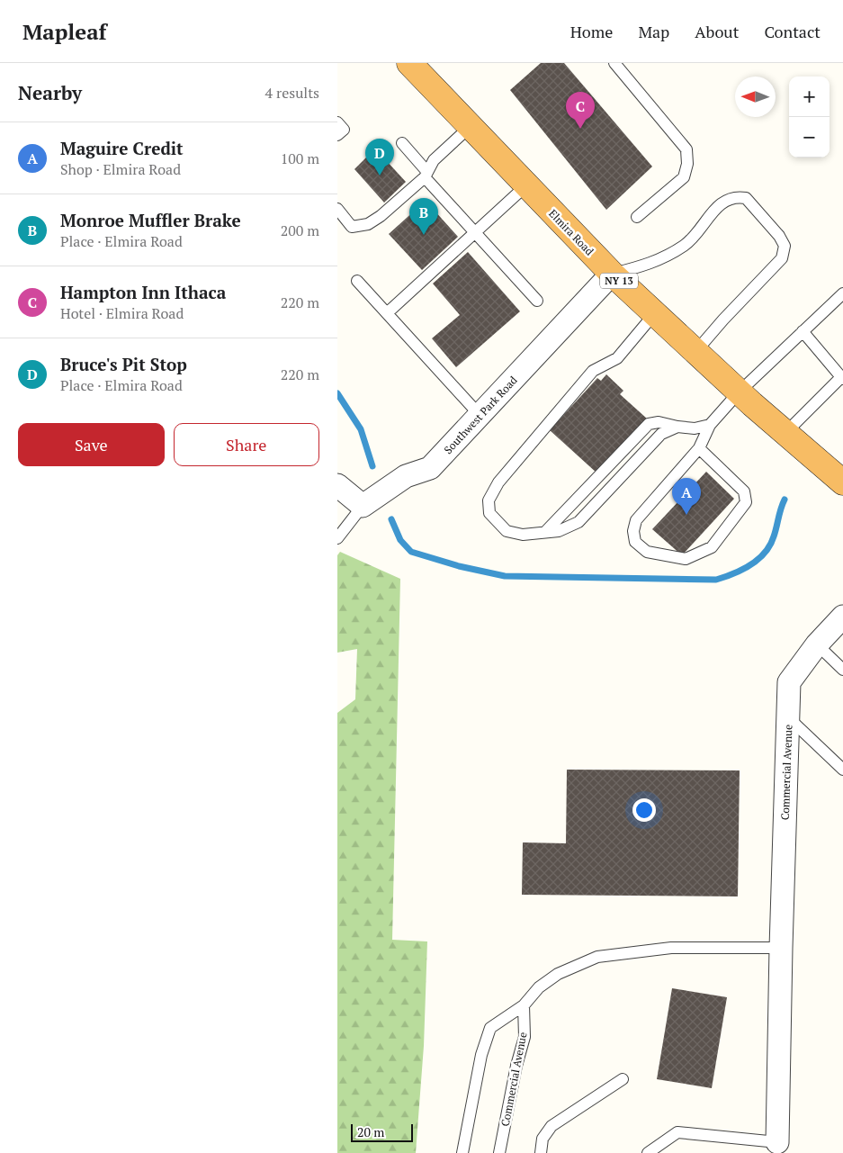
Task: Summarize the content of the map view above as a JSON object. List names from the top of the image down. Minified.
{"streets":{"highway":["Elmira Road","NY 13"],"street":["Southwest Park Road","Commercial Avenue"]},"crossings":[["Elmira Road","Southwest Park Road"]],"scale_bar":"20 m","north":"left","page":{"header":"Mapleaf","nav":["Home","Map","About","Contact"],"heading":["Nearby","4 results"],"map_buttons":["+","−"],"pins":["C","D","B","A"],"list":[{"mark":"A","name":"Maguire Credit","note":"Shop · Elmira Road","value":"100 m"},{"mark":"B","name":"Monroe Muffler Brake","note":"Place · Elmira Road","value":"200 m"},{"mark":"C","name":"Hampton Inn Ithaca","note":"Hotel · Elmira Road","value":"220 m"},{"mark":"D","name":"Bruce's Pit Stop","note":"Place · Elmira Road","value":"220 m"}],"buttons":["Save","Share"],"scale":"20 m"}}
